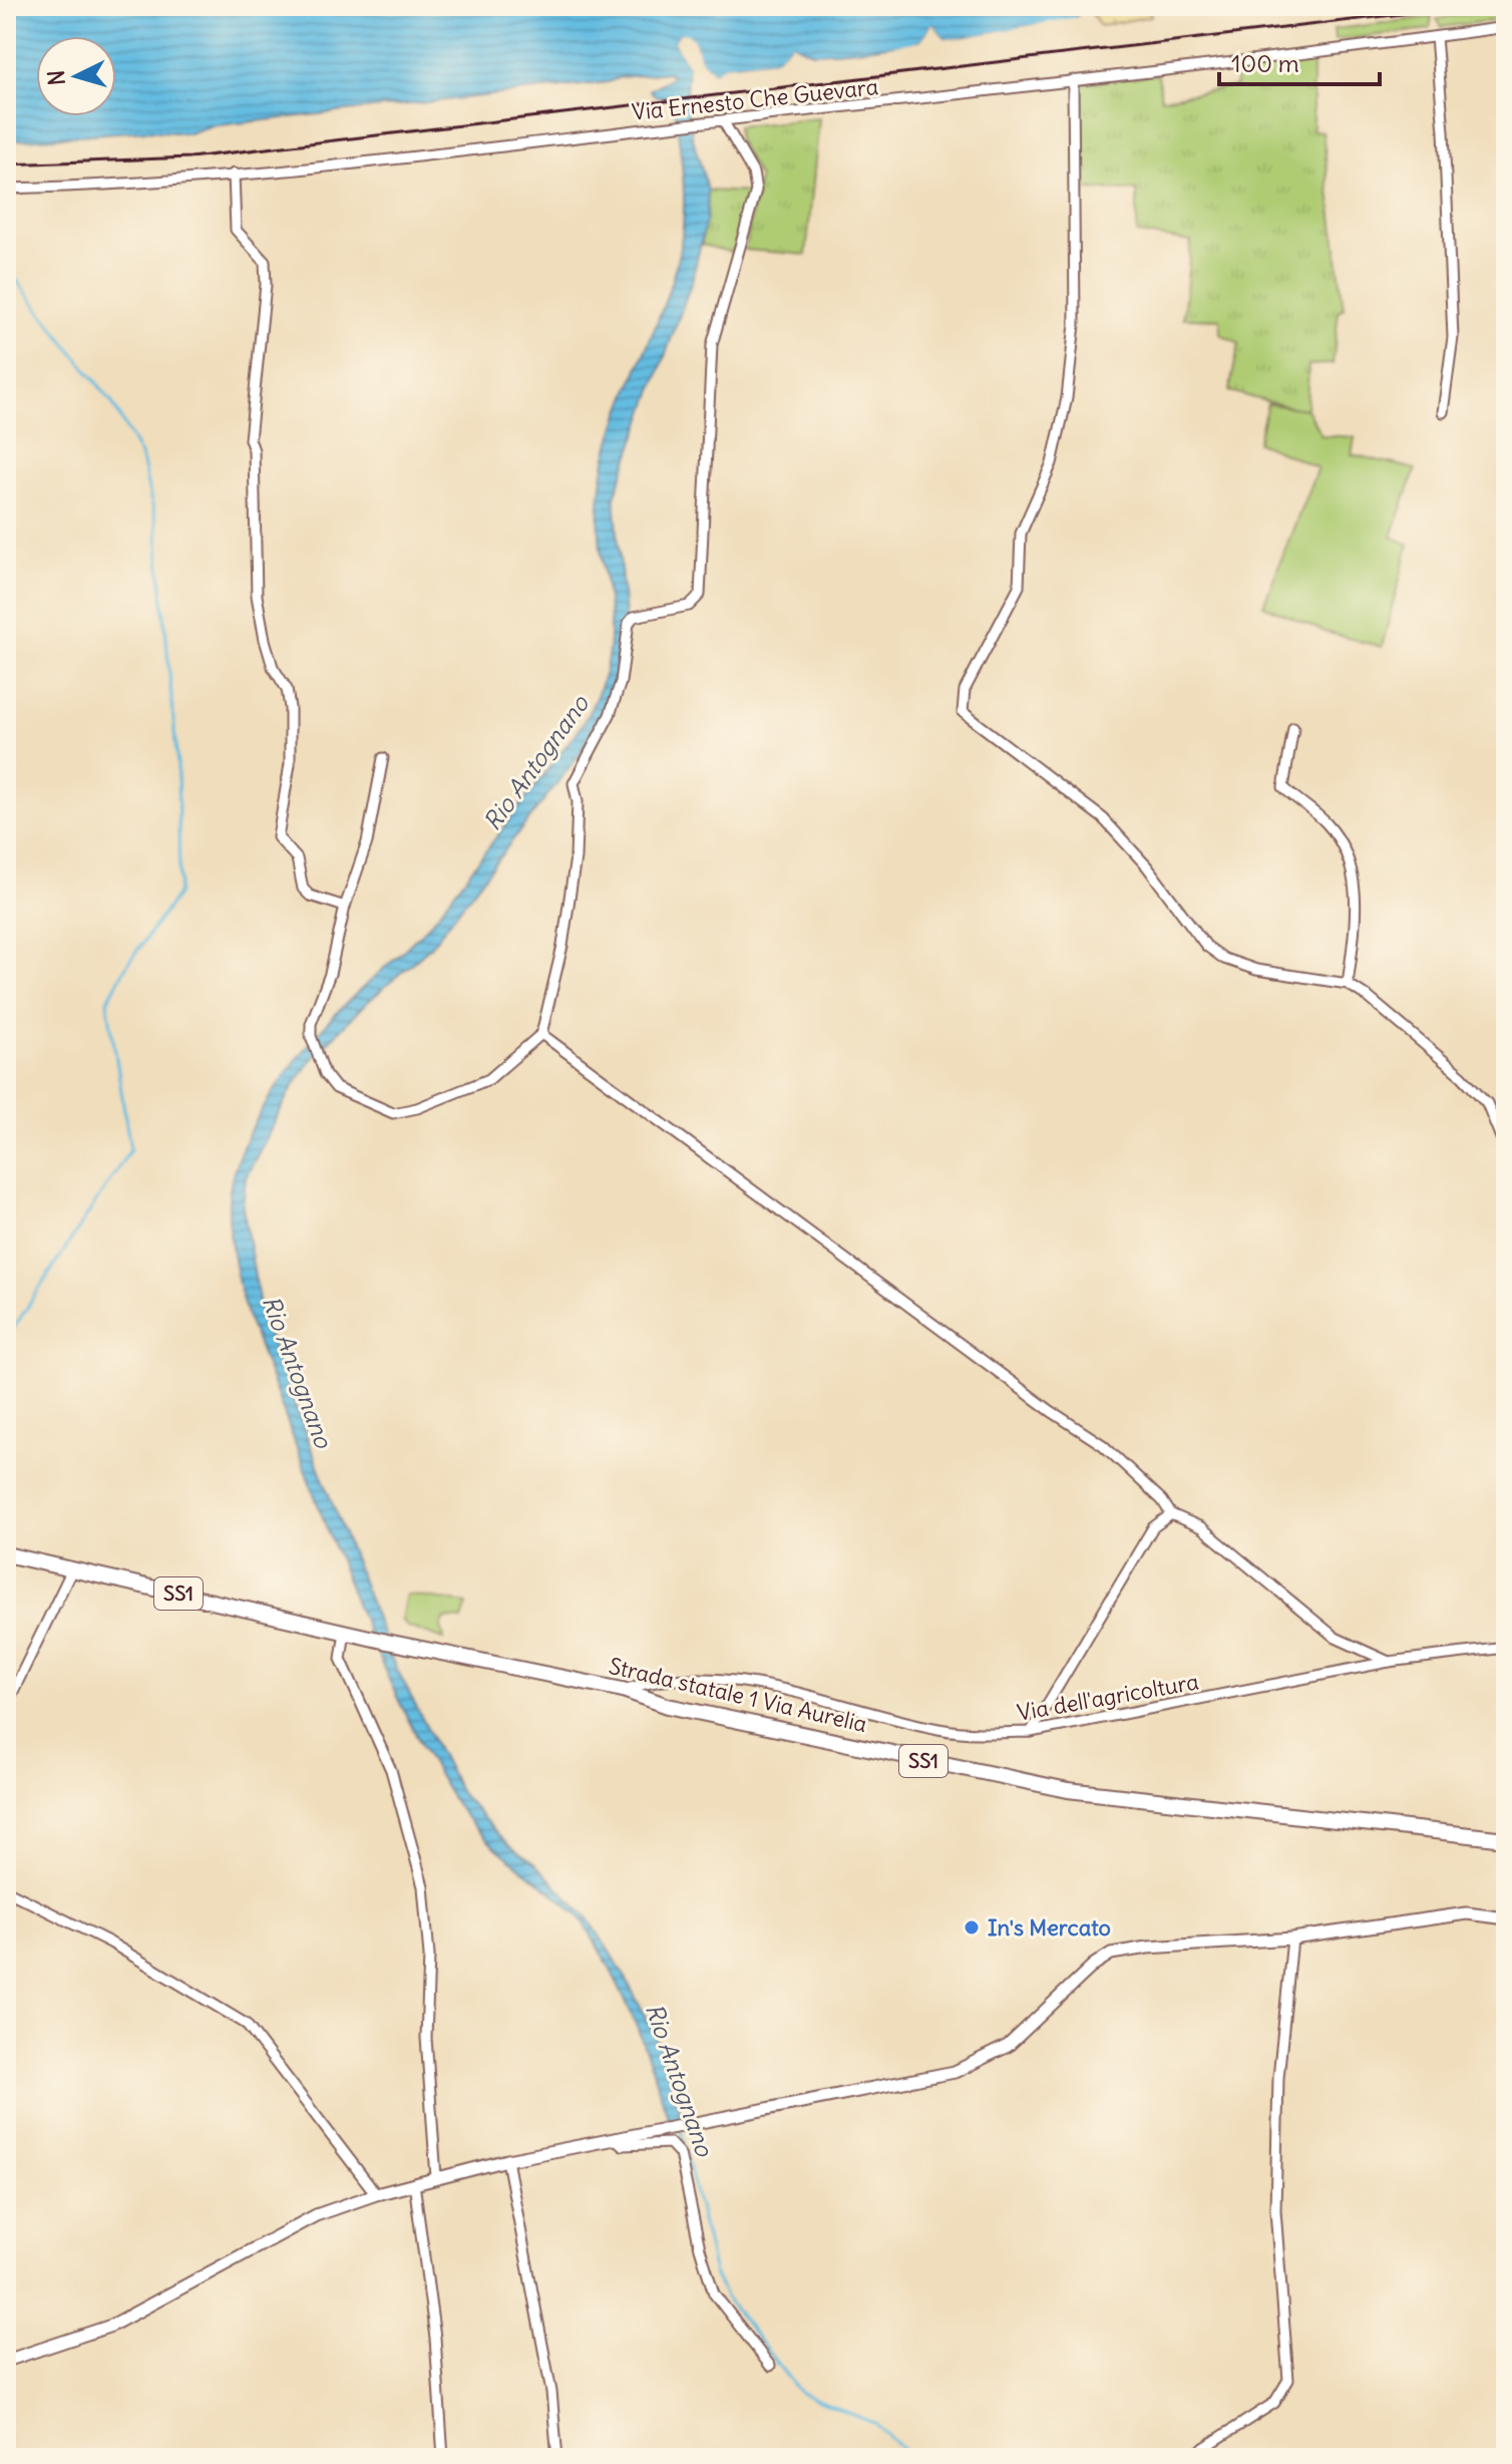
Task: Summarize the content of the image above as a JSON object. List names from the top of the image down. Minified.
{"streets":{"main road":["SS1","Strada statale 1 Via Aurelia"],"street":["Via Ernesto Che Guevara","Via dell'agricoltura"]},"crossings":[["Strada statale 1 Via Aurelia","Via dell'agricoltura"]],"water":["Rio Antognano"],"places":["In's Mercato"],"scale_bar":"100 m","north":"left"}
